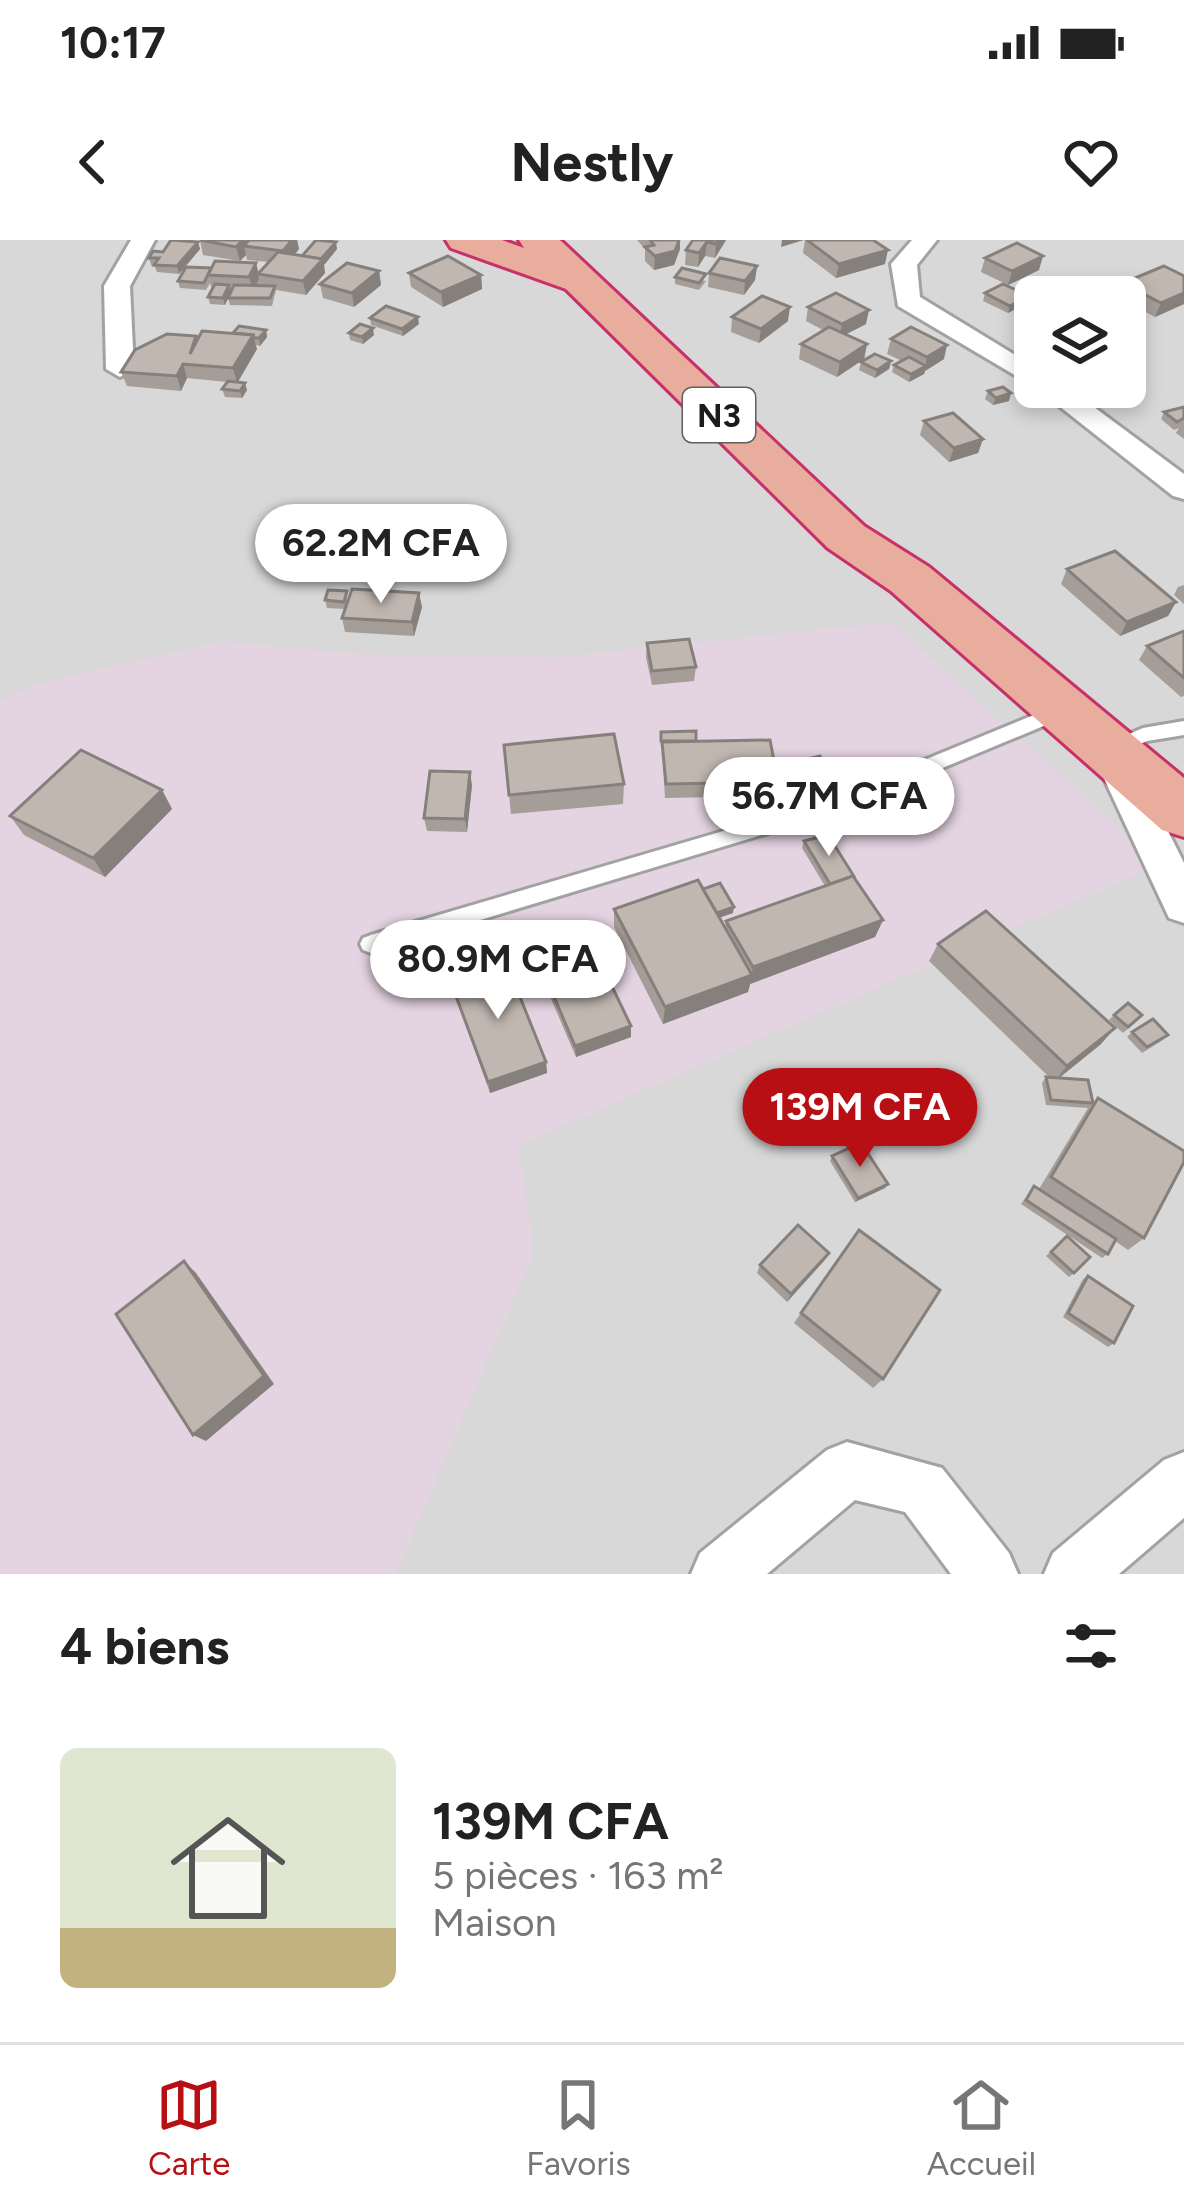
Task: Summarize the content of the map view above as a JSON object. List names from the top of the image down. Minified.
{"streets":{"highway":["N3"]},"page":{"status":"10:17","header":"Nestly","price":["62.2M CFA","56.7M CFA","80.9M CFA","139M CFA"],"heading":"4 biens","list":[{"name":"139M CFA","note":"5 pièces · 163 m² · Maison"}],"tabs":["Carte","Favoris","Accueil"]}}
